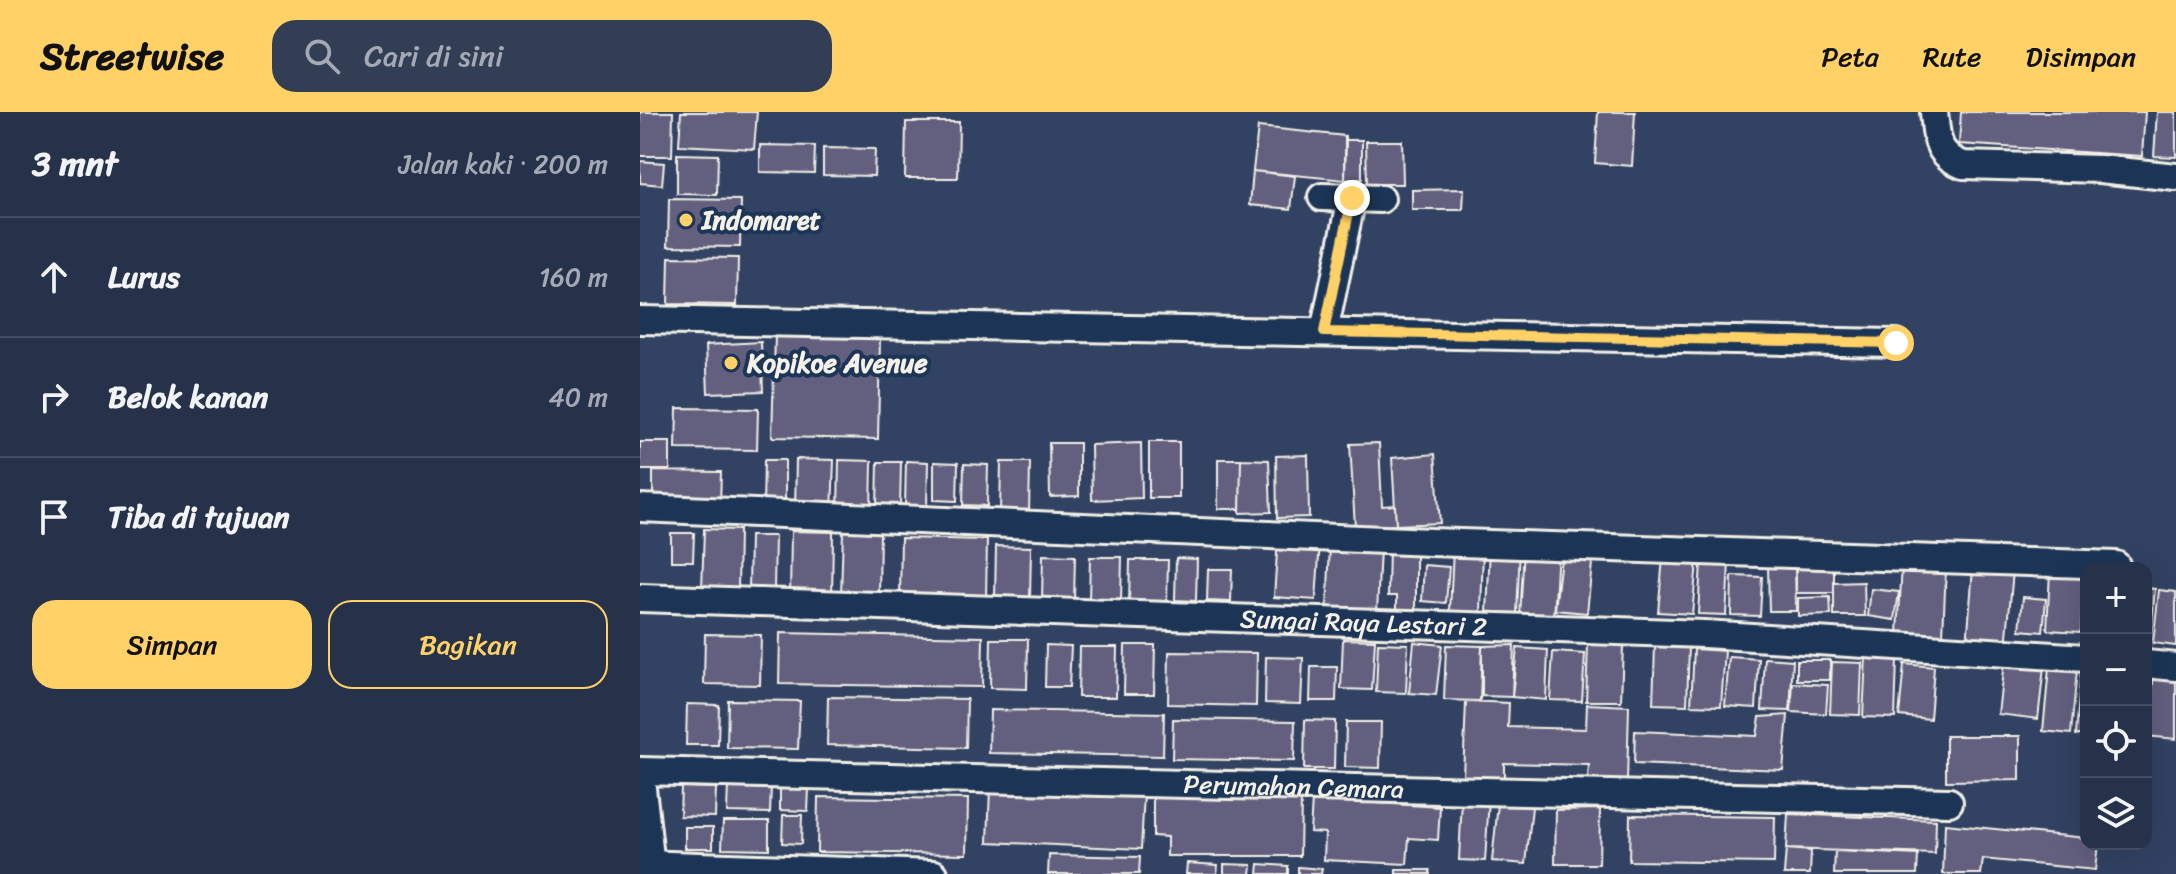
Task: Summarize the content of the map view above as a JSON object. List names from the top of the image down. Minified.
{"streets":{"street":["Sungai Raya Lestari 2","Perumahan Cemara"]},"places":["Indomaret","Kopikoe Avenue"],"page":{"header":"Streetwise","search":"Cari di sini","nav":["Peta","Rute","Disimpan"],"heading":["3 mnt","Jalan kaki · 200 m"],"list":[["Lurus","160 m"],["Belok kanan","40 m"],"Tiba di tujuan"],"map_buttons":["+","−"],"buttons":["Simpan","Bagikan"]}}
